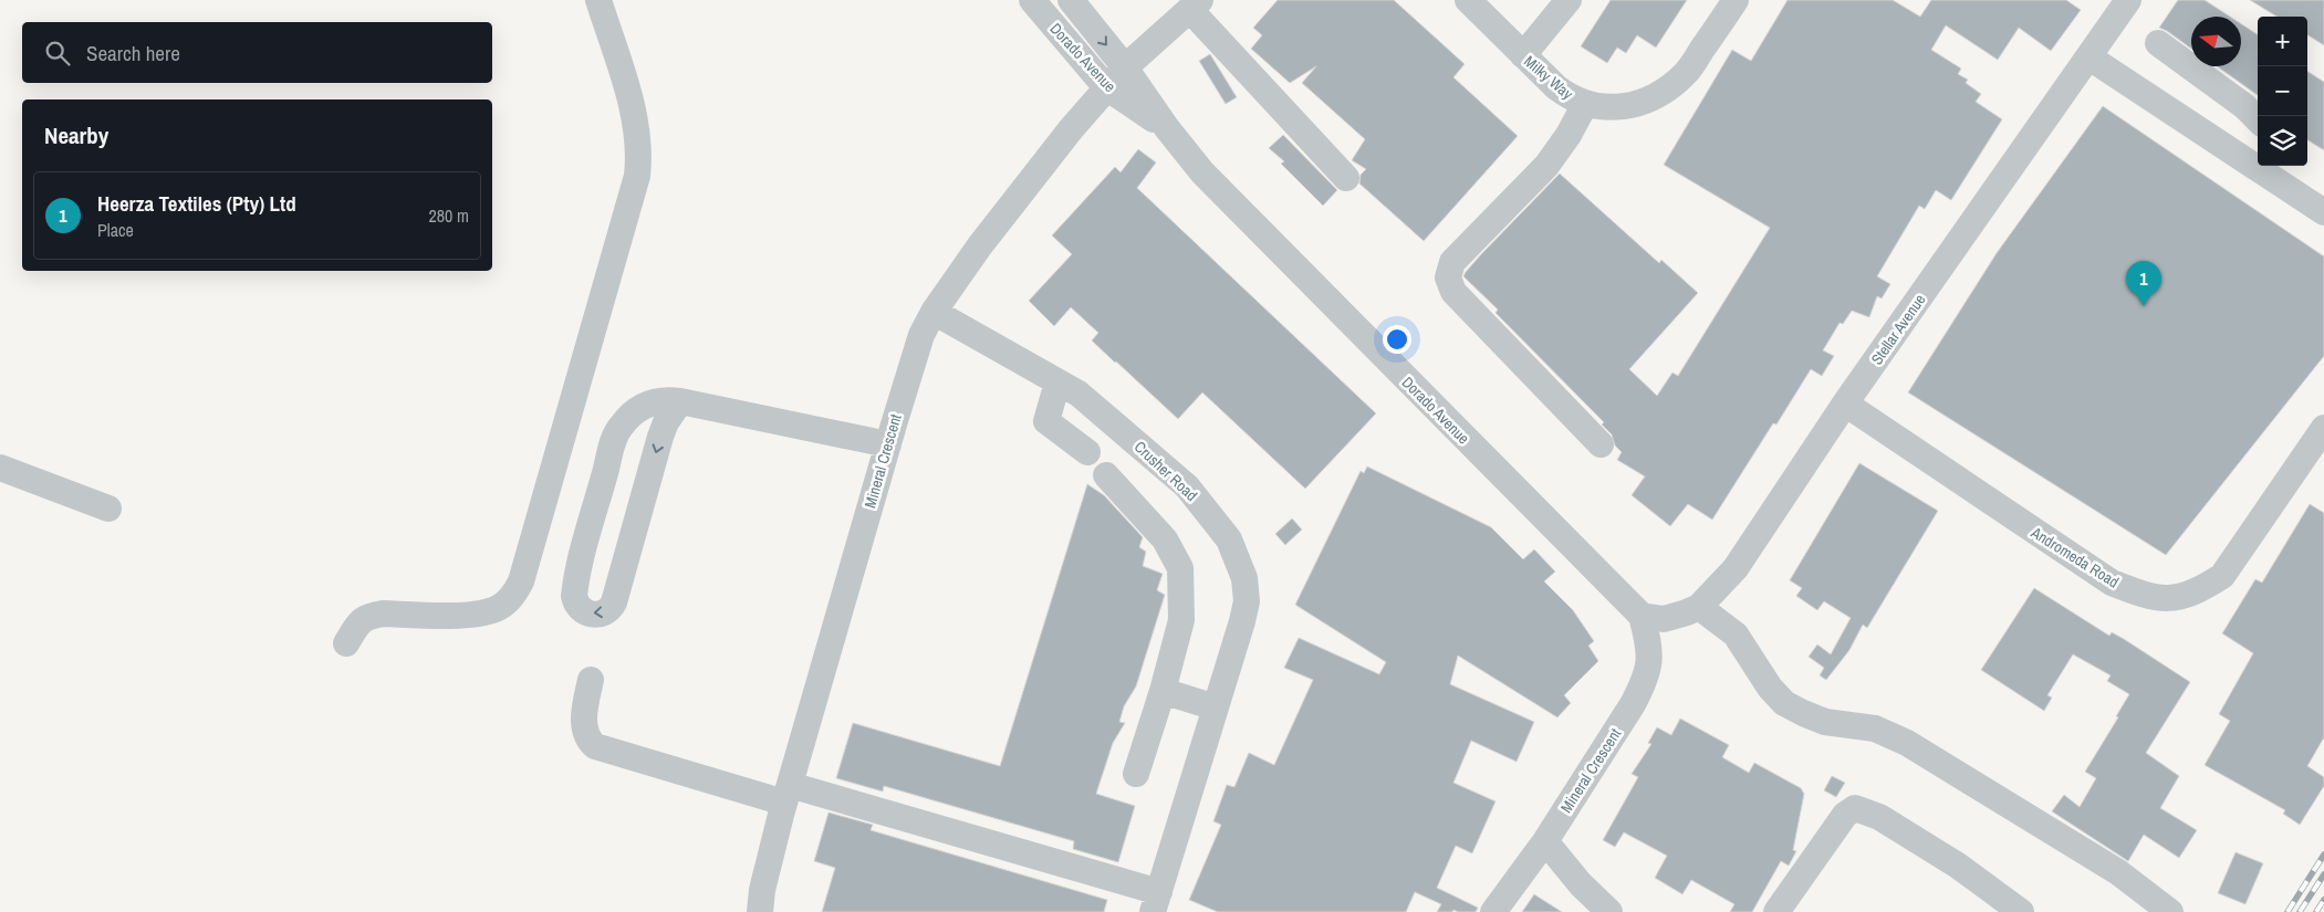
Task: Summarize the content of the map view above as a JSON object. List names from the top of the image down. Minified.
{"streets":{"street":["Dorado Avenue","Milky Way","Stellar Avenue","Mineral Crescent","Crusher Road","Andromeda Road"]},"crossings":[["Dorado Avenue","Stellar Avenue"],["Dorado Avenue","Mineral Crescent"],["Stellar Avenue","Mineral Crescent"],["Stellar Avenue","Andromeda Road"],["Mineral Crescent","Crusher Road"]],"north":"left","page":{"map_buttons":["+","−"],"search":"Search here","heading":"Nearby","list":[{"mark":"1","name":"Heerza Textiles (Pty) Ltd","note":"Place","value":"280 m"}],"pins":"1"}}
